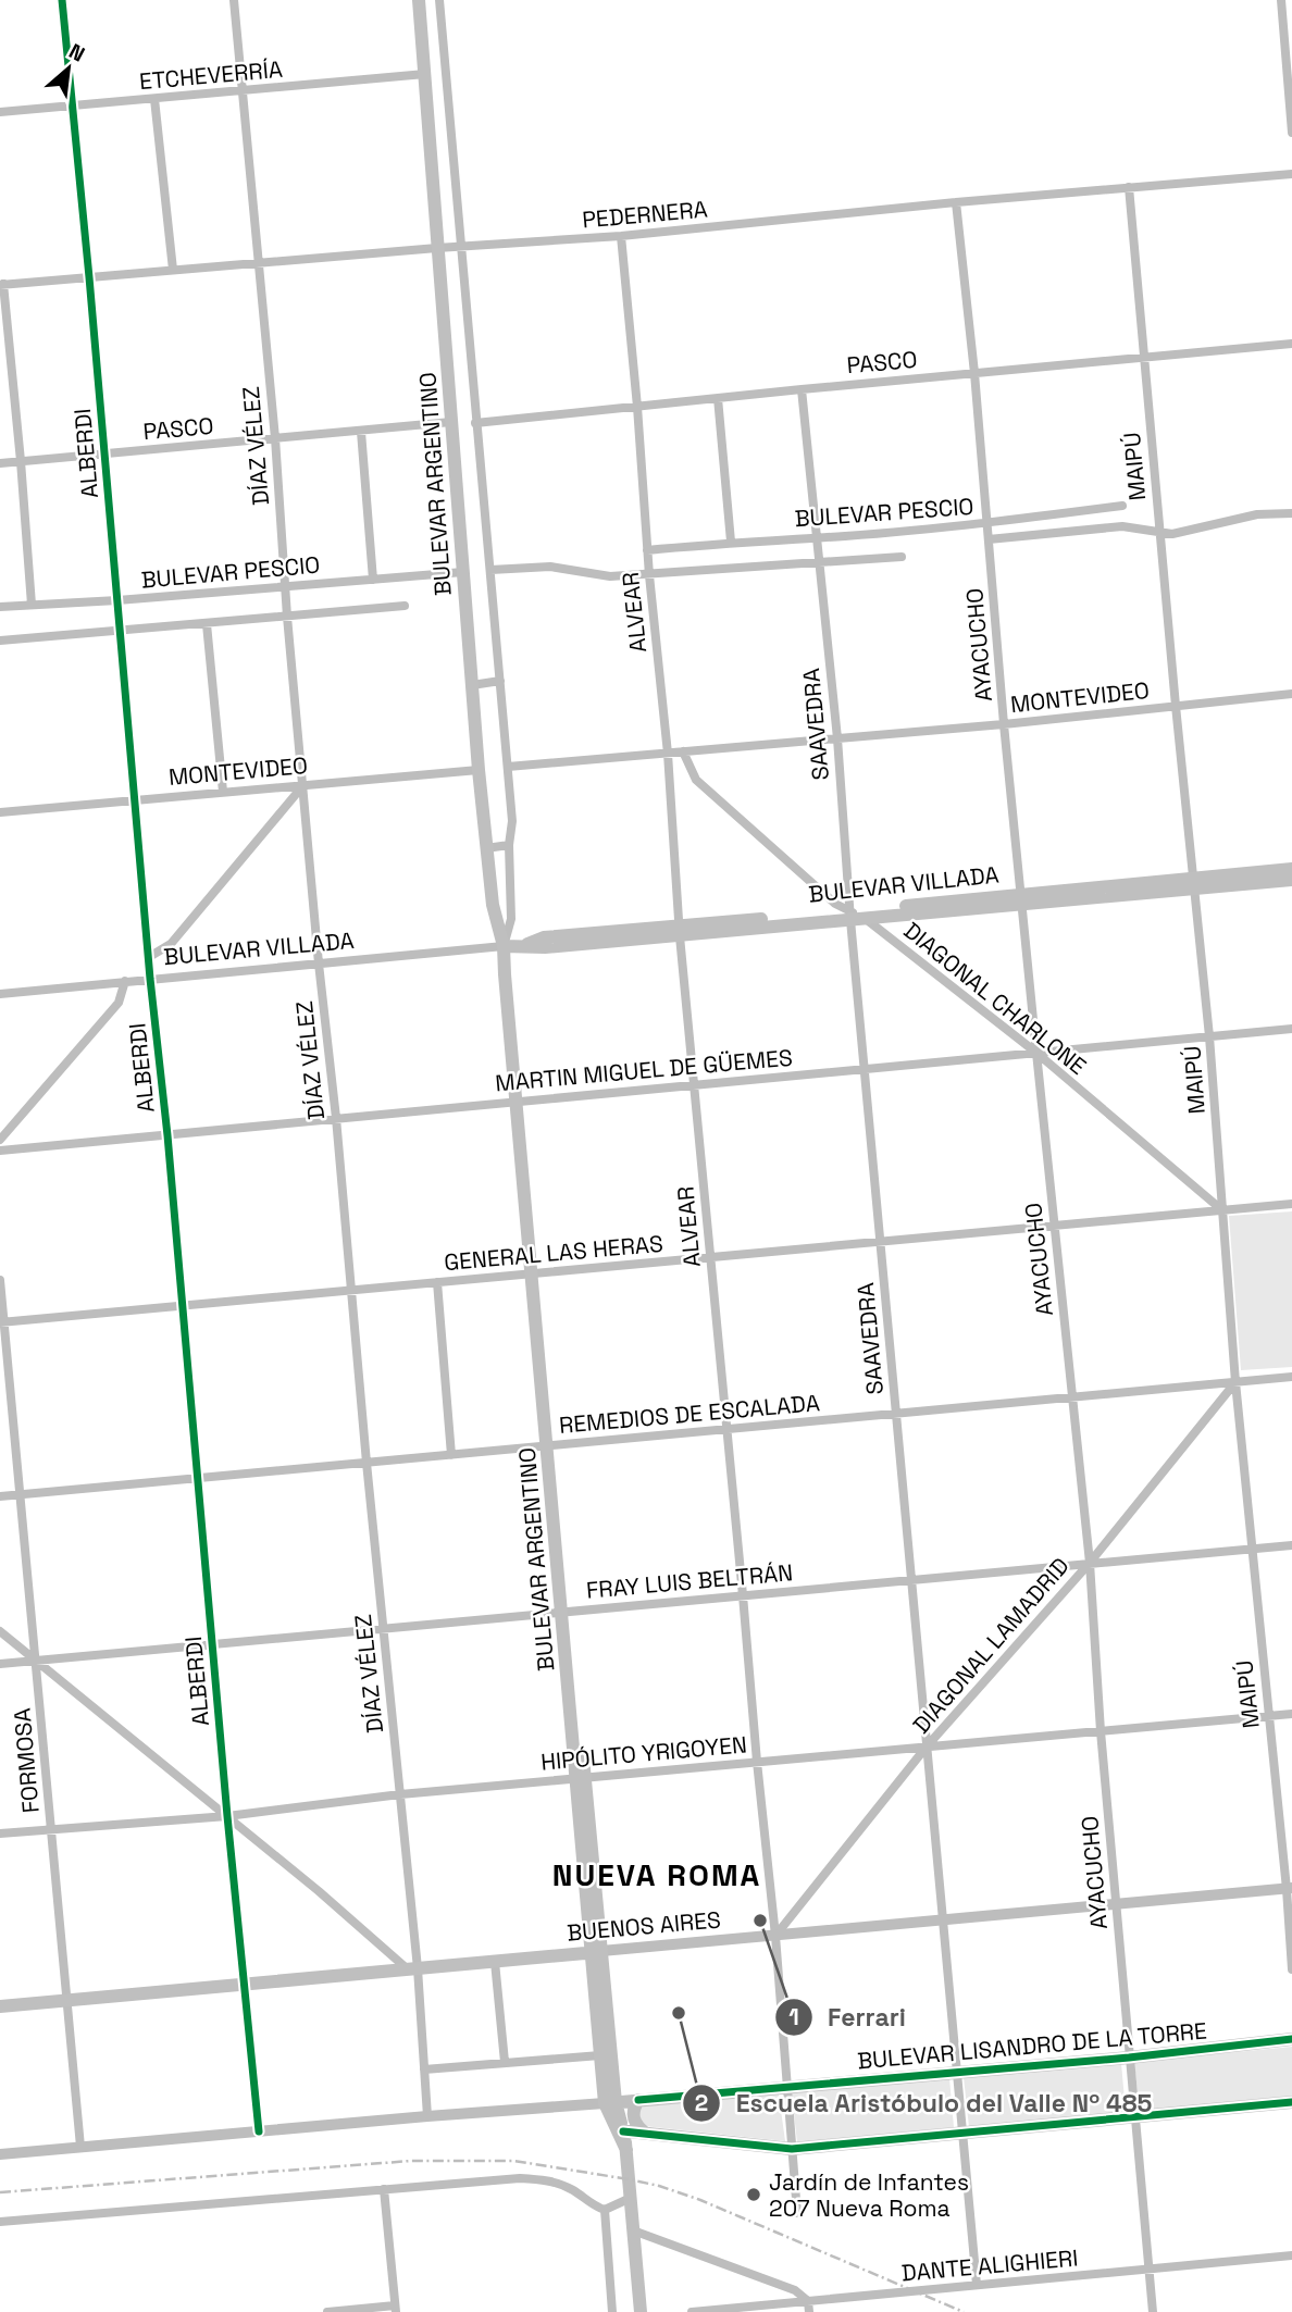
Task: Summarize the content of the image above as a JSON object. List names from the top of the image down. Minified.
{"streets":{"main road":["BULEVAR ARGENTINO","BULEVAR VILLADA","BUENOS AIRES","BULEVAR LISANDRO DE LA TORRE"],"street":["ETCHEVERRÍA","PEDERNERA","PASCO","DÍAZ VÉLEZ","ALBERDI","MAIPÚ","BULEVAR PESCIO","ALVEAR","AYACUCHO","MONTEVIDEO","SAAVEDRA","DIAGONAL CHARLONE","MARTIN MIGUEL DE GÜEMES","GENERAL LAS HERAS","REMEDIOS DE ESCALADA","FRAY LUIS BELTRÁN","DIAGONAL LAMADRID","HIPÓLITO YRIGOYEN","FORMOSA","DANTE ALIGHIERI"]},"crossings":[["ETCHEVERRÍA","DÍAZ VÉLEZ"],["ETCHEVERRÍA","ALBERDI"],["ETCHEVERRÍA","BULEVAR ARGENTINO"],["PEDERNERA","DÍAZ VÉLEZ"],["PEDERNERA","ALBERDI"],["PEDERNERA","MAIPÚ"],["PEDERNERA","BULEVAR ARGENTINO"],["PEDERNERA","ALVEAR"],["PEDERNERA","AYACUCHO"],["PASCO","DÍAZ VÉLEZ"],["PASCO","ALBERDI"],["PASCO","MAIPÚ"],["PASCO","BULEVAR ARGENTINO"],["PASCO","ALVEAR"],["PASCO","AYACUCHO"],["PASCO","SAAVEDRA"],["DÍAZ VÉLEZ","BULEVAR PESCIO"],["DÍAZ VÉLEZ","MONTEVIDEO"],["DÍAZ VÉLEZ","BULEVAR VILLADA"],["DÍAZ VÉLEZ","MARTIN MIGUEL DE GÜEMES"],["DÍAZ VÉLEZ","GENERAL LAS HERAS"],["DÍAZ VÉLEZ","REMEDIOS DE ESCALADA"],["DÍAZ VÉLEZ","FRAY LUIS BELTRÁN"],["DÍAZ VÉLEZ","HIPÓLITO YRIGOYEN"],["DÍAZ VÉLEZ","BUENOS AIRES"],["DÍAZ VÉLEZ","BULEVAR LISANDRO DE LA TORRE"],["ALBERDI","BULEVAR PESCIO"],["ALBERDI","MONTEVIDEO"],["ALBERDI","BULEVAR VILLADA"],["ALBERDI","MARTIN MIGUEL DE GÜEMES"],["ALBERDI","GENERAL LAS HERAS"],["ALBERDI","REMEDIOS DE ESCALADA"],["ALBERDI","FRAY LUIS BELTRÁN"],["ALBERDI","HIPÓLITO YRIGOYEN"],["ALBERDI","BUENOS AIRES"],["ALBERDI","BULEVAR LISANDRO DE LA TORRE"],["MAIPÚ","BULEVAR PESCIO"],["MAIPÚ","MONTEVIDEO"],["MAIPÚ","BULEVAR VILLADA"],["MAIPÚ","DIAGONAL CHARLONE"],["MAIPÚ","MARTIN MIGUEL DE GÜEMES"],["MAIPÚ","GENERAL LAS HERAS"],["MAIPÚ","REMEDIOS DE ESCALADA"],["MAIPÚ","FRAY LUIS BELTRÁN"],["MAIPÚ","DIAGONAL LAMADRID"],["MAIPÚ","HIPÓLITO YRIGOYEN"],["MAIPÚ","BUENOS AIRES"],["BULEVAR ARGENTINO","BULEVAR PESCIO"],["BULEVAR ARGENTINO","MONTEVIDEO"],["BULEVAR ARGENTINO","BULEVAR VILLADA"],["BULEVAR ARGENTINO","MARTIN MIGUEL DE GÜEMES"],["BULEVAR ARGENTINO","GENERAL LAS HERAS"],["BULEVAR ARGENTINO","REMEDIOS DE ESCALADA"],["BULEVAR ARGENTINO","FRAY LUIS BELTRÁN"],["BULEVAR ARGENTINO","HIPÓLITO YRIGOYEN"],["BULEVAR ARGENTINO","BUENOS AIRES"],["BULEVAR ARGENTINO","BULEVAR LISANDRO DE LA TORRE"],["BULEVAR PESCIO","ALVEAR"],["BULEVAR PESCIO","AYACUCHO"],["BULEVAR PESCIO","SAAVEDRA"],["ALVEAR","MONTEVIDEO"],["ALVEAR","BULEVAR VILLADA"],["ALVEAR","MARTIN MIGUEL DE GÜEMES"],["ALVEAR","GENERAL LAS HERAS"],["ALVEAR","REMEDIOS DE ESCALADA"],["ALVEAR","FRAY LUIS BELTRÁN"],["ALVEAR","DIAGONAL LAMADRID"],["ALVEAR","HIPÓLITO YRIGOYEN"],["ALVEAR","BUENOS AIRES"],["ALVEAR","BULEVAR LISANDRO DE LA TORRE"],["AYACUCHO","MONTEVIDEO"],["AYACUCHO","BULEVAR VILLADA"],["AYACUCHO","DIAGONAL CHARLONE"],["AYACUCHO","MARTIN MIGUEL DE GÜEMES"],["AYACUCHO","GENERAL LAS HERAS"],["AYACUCHO","REMEDIOS DE ESCALADA"],["AYACUCHO","FRAY LUIS BELTRÁN"],["AYACUCHO","DIAGONAL LAMADRID"],["AYACUCHO","HIPÓLITO YRIGOYEN"],["AYACUCHO","BUENOS AIRES"],["AYACUCHO","BULEVAR LISANDRO DE LA TORRE"],["AYACUCHO","DANTE ALIGHIERI"],["MONTEVIDEO","SAAVEDRA"],["SAAVEDRA","BULEVAR VILLADA"],["SAAVEDRA","MARTIN MIGUEL DE GÜEMES"],["SAAVEDRA","GENERAL LAS HERAS"],["SAAVEDRA","REMEDIOS DE ESCALADA"],["SAAVEDRA","FRAY LUIS BELTRÁN"],["SAAVEDRA","DIAGONAL LAMADRID"],["SAAVEDRA","HIPÓLITO YRIGOYEN"],["SAAVEDRA","BUENOS AIRES"],["SAAVEDRA","BULEVAR LISANDRO DE LA TORRE"],["SAAVEDRA","DANTE ALIGHIERI"],["BULEVAR VILLADA","DIAGONAL CHARLONE"],["DIAGONAL CHARLONE","MARTIN MIGUEL DE GÜEMES"],["DIAGONAL CHARLONE","GENERAL LAS HERAS"],["GENERAL LAS HERAS","FORMOSA"],["REMEDIOS DE ESCALADA","DIAGONAL LAMADRID"],["REMEDIOS DE ESCALADA","FORMOSA"],["FRAY LUIS BELTRÁN","DIAGONAL LAMADRID"],["FRAY LUIS BELTRÁN","FORMOSA"],["DIAGONAL LAMADRID","HIPÓLITO YRIGOYEN"],["DIAGONAL LAMADRID","BUENOS AIRES"],["HIPÓLITO YRIGOYEN","FORMOSA"],["FORMOSA","BUENOS AIRES"],["FORMOSA","BULEVAR LISANDRO DE LA TORRE"]],"districts":["NUEVA ROMA"],"places":["Ferrari","Escuela Aristóbulo del Valle Nº 485","Jardín de Infantes 207 Nueva Roma"],"north":"top right"}
